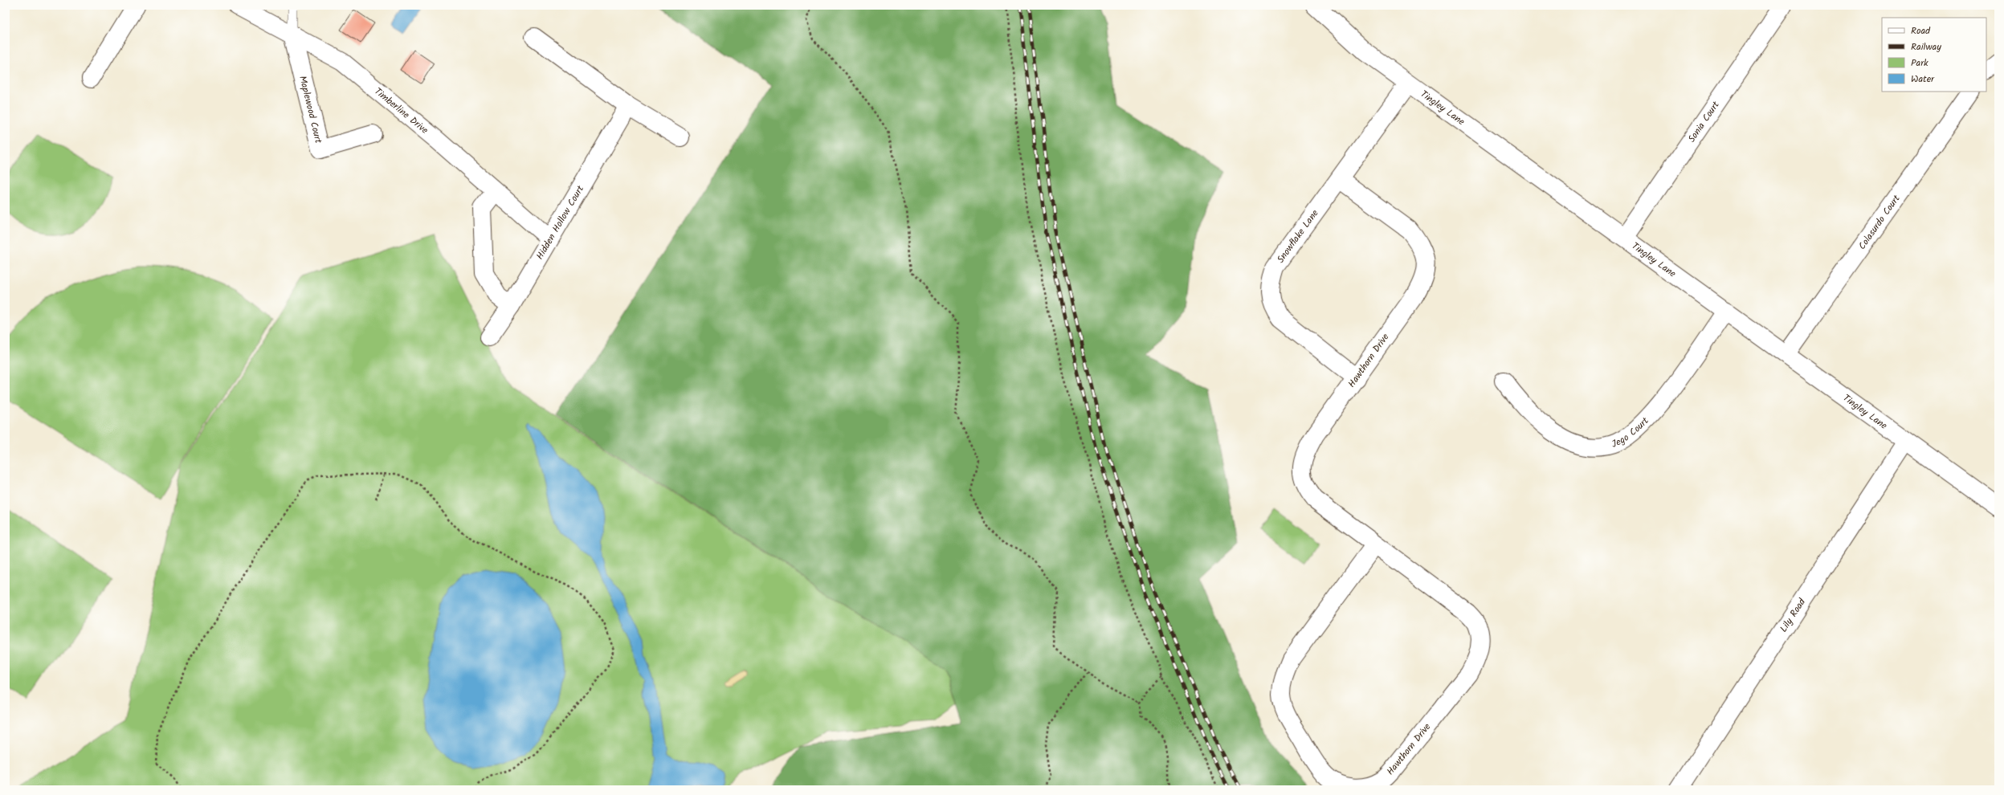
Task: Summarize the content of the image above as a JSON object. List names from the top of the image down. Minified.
{"streets":{"street":["Tingley Lane","Maplewood Court","Timberline Drive","Sonia Court","Hidden Hollow Court","Colasurdo Court","Snowflake Lane","Hawthorn Drive","Jego Court","Lily Road"]},"crossings":[["Tingley Lane","Sonia Court"],["Tingley Lane","Colasurdo Court"],["Tingley Lane","Snowflake Lane"],["Tingley Lane","Jego Court"],["Tingley Lane","Lily Road"],["Maplewood Court","Timberline Drive"],["Timberline Drive","Hidden Hollow Court"],["Snowflake Lane","Hawthorn Drive"]],"legend":["Road","Railway","Park","Water"]}
